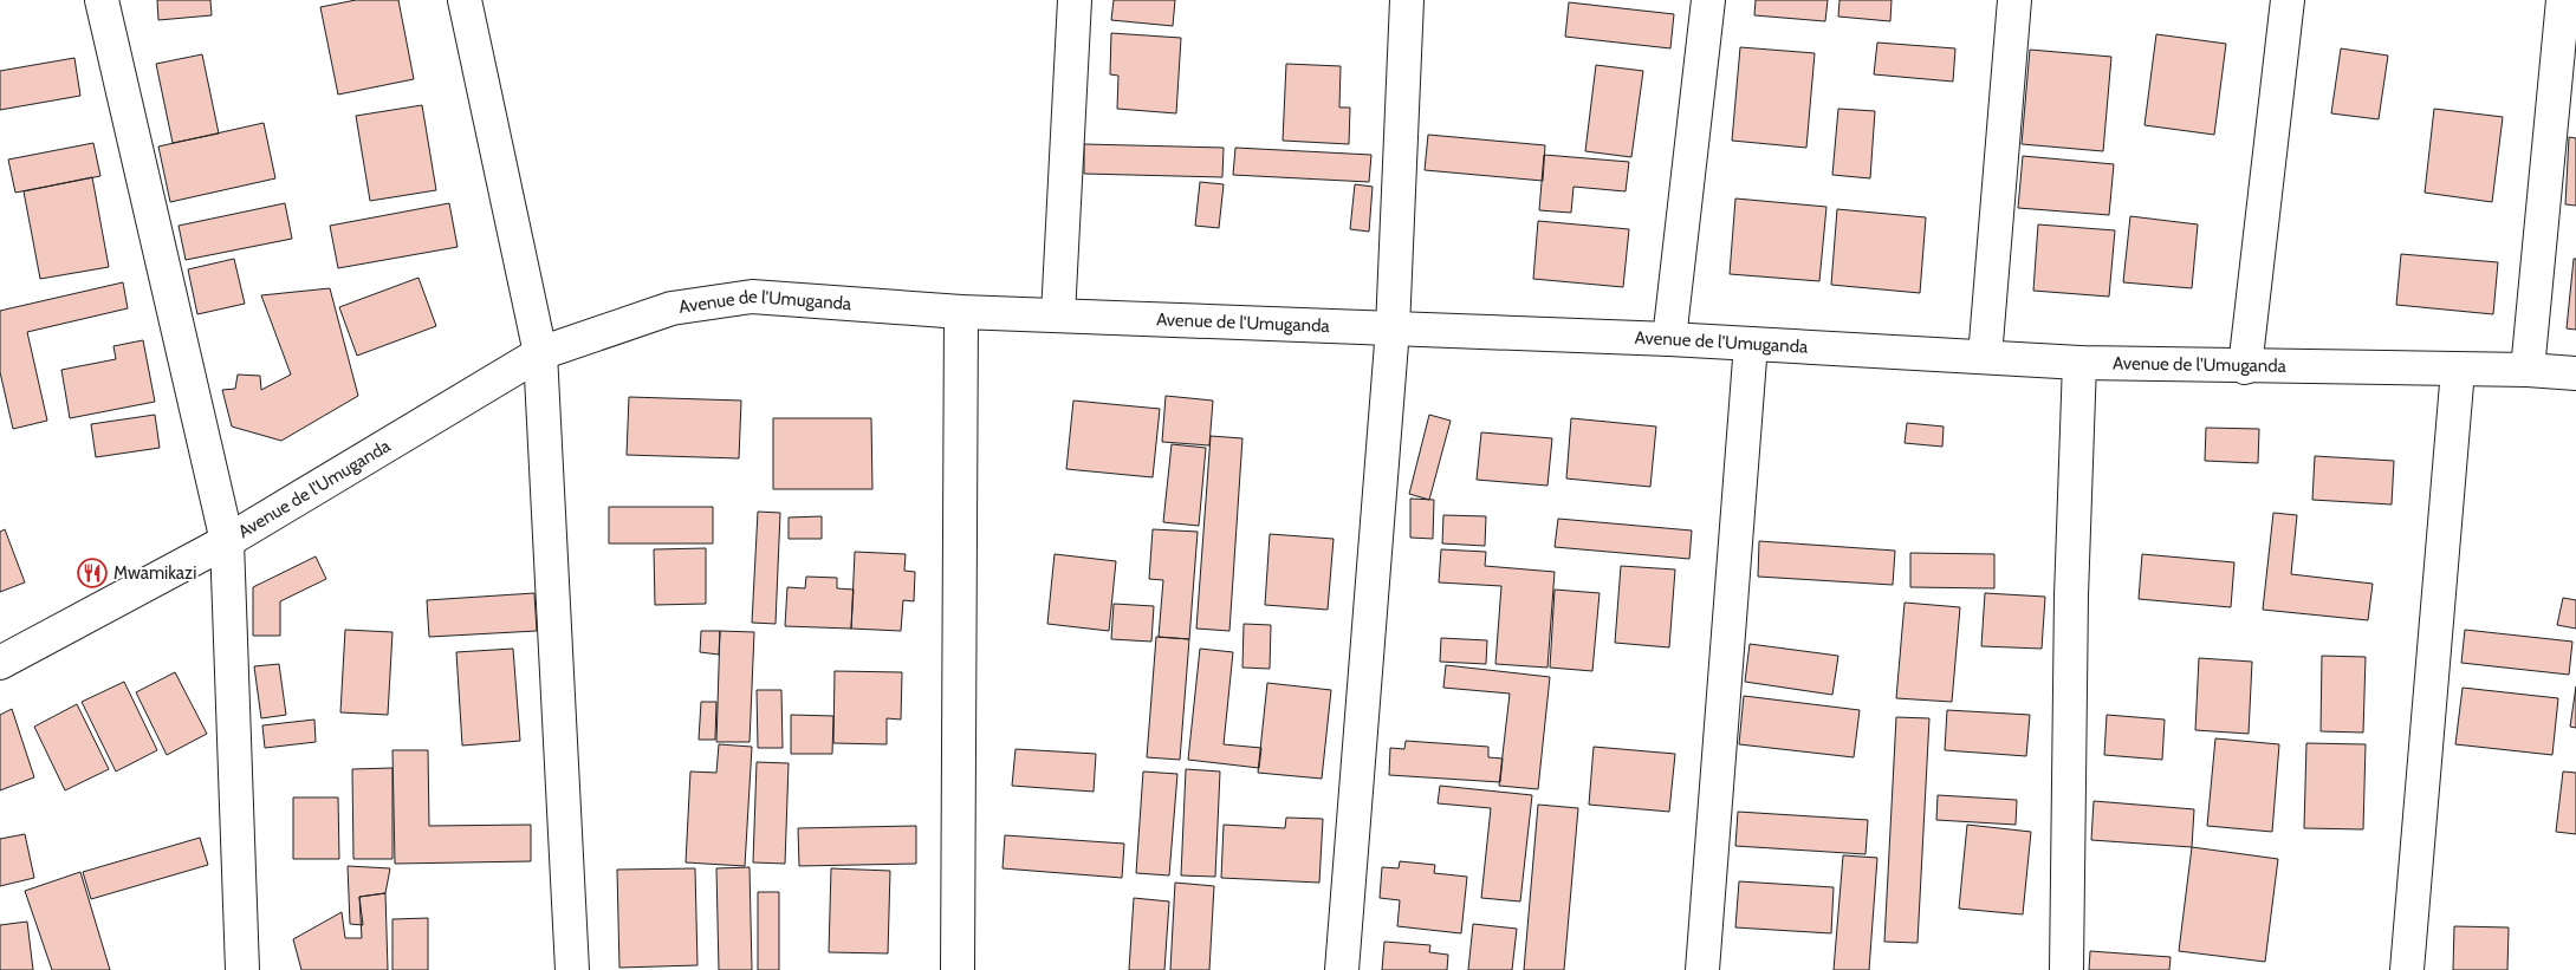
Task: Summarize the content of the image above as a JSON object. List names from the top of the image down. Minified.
{"streets":{"street":["Avenue de l'Umuganda"]},"places":{"restaurant":["Mwamikazi"]}}
